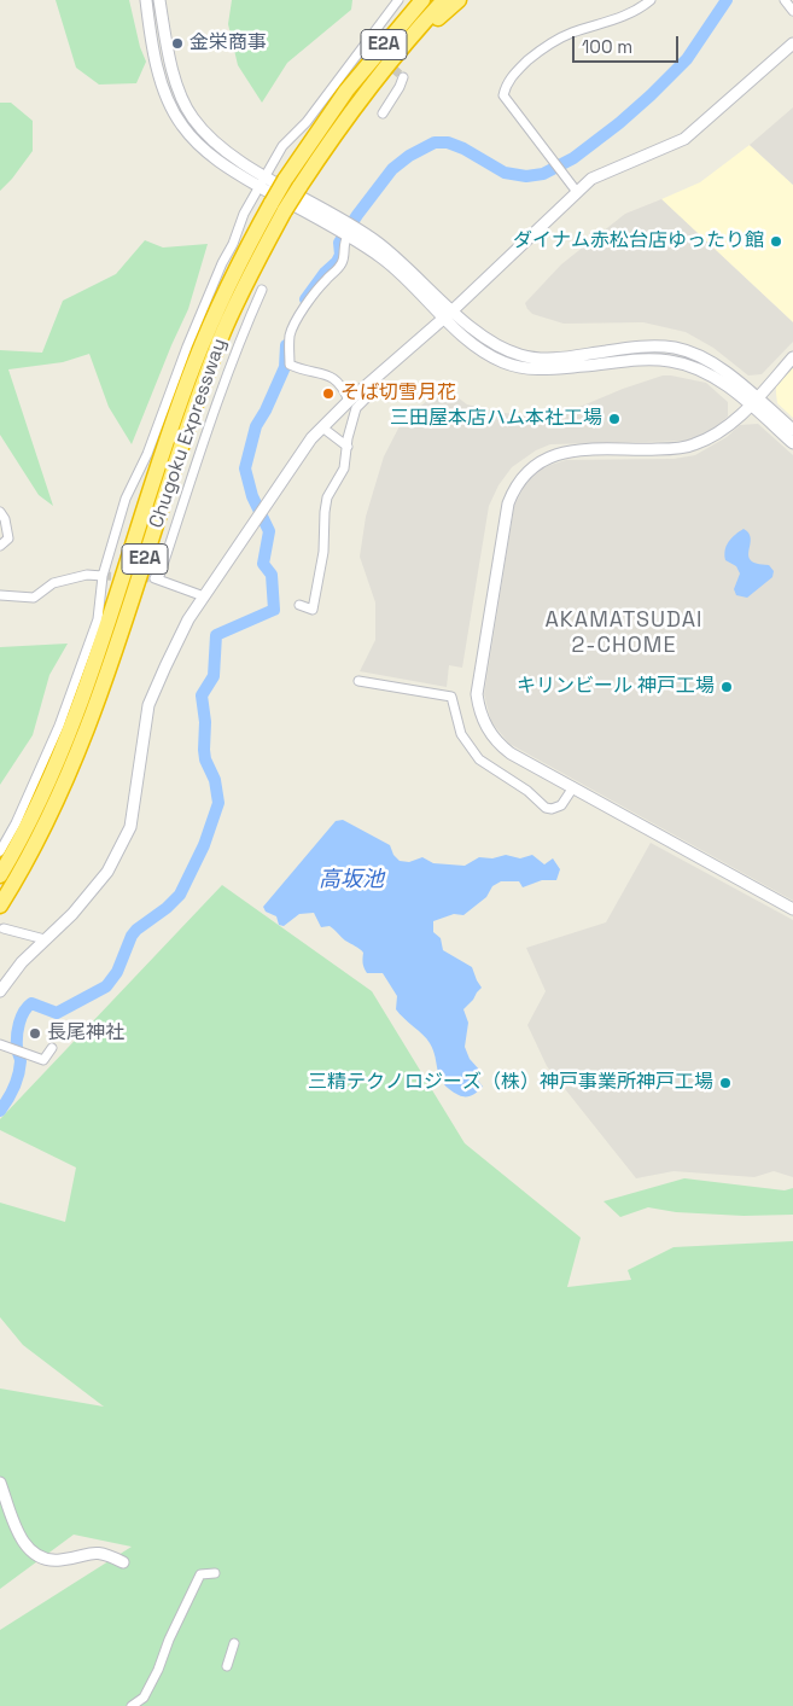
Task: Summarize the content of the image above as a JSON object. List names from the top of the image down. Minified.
{"streets":{"highway":["E2A","Chugoku Expressway"]},"districts":["AKAMATSUDAI 2-CHOME"],"water":["高坂池"],"places":["金栄商事","ダイナム赤松台店ゆったり館","そば切雪月花","三田屋本店ハム本社工場","キリンビール 神戸工場","長尾神社","三精テクノロジーズ（株）神戸事業所神戸工場"],"scale_bar":"100 m"}
